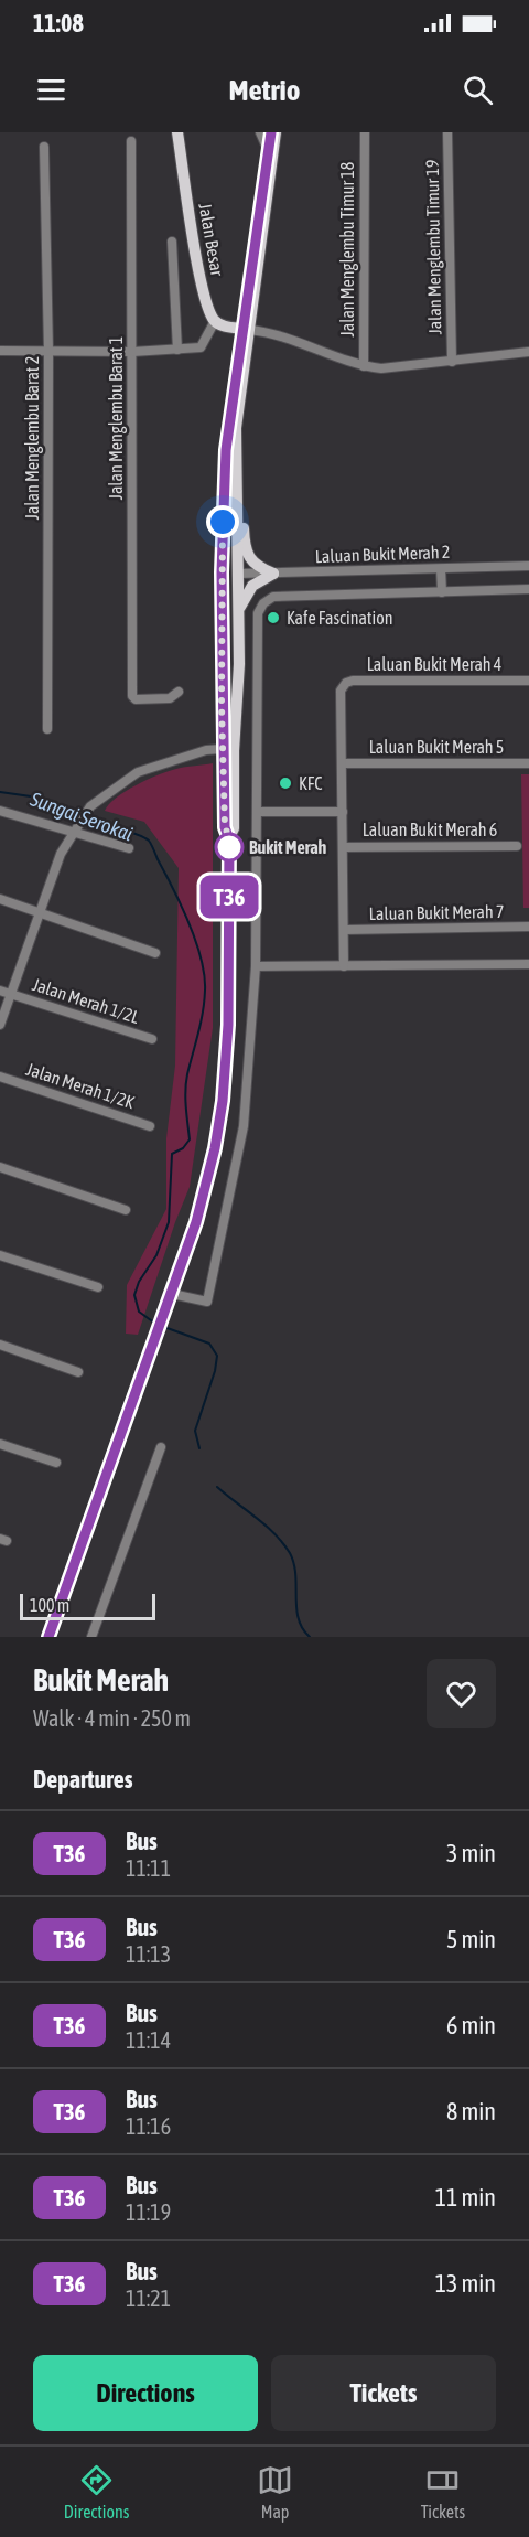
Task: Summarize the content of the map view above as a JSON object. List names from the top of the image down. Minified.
{"streets":{"main road":["Jalan Besar"],"street":["Jalan Menglembu Timur 19","Jalan Menglembu Timur 18","Jalan Menglembu Barat 1","Jalan Menglembu Barat 2","Laluan Bukit Merah 2","Laluan Bukit Merah 4","Laluan Bukit Merah 5","Laluan Bukit Merah 6","Laluan Bukit Merah 7","Jalan Merah 1/2L","Jalan Merah 1/2K"]},"crossings":[["Laluan Bukit Merah 4","Laluan Bukit Merah 5"],["Laluan Bukit Merah 4","Laluan Bukit Merah 6"],["Laluan Bukit Merah 4","Laluan Bukit Merah 7"]],"water":["Sungai Serokai"],"places":["Kafe Fascination","KFC","Bukit Merah"],"lines":["bus line T36"],"scale_bar":"100 m","page":{"status":"11:08","header":"Metrio","on_map":"T36","scale":"100 m","heading":[["Bukit Merah","Walk · 4 min · 250 m"],"Departures"],"list":[{"mark":"T36","name":"Bus","note":"11:11","value":"3 min"},{"mark":"T36","name":"Bus","note":"11:13","value":"5 min"},{"mark":"T36","name":"Bus","note":"11:14","value":"6 min"},{"mark":"T36","name":"Bus","note":"11:16","value":"8 min"},{"mark":"T36","name":"Bus","note":"11:19","value":"11 min"},{"mark":"T36","name":"Bus","note":"11:21","value":"13 min"}],"buttons":["Directions","Tickets"],"tabs":["Directions","Map","Tickets"]}}
